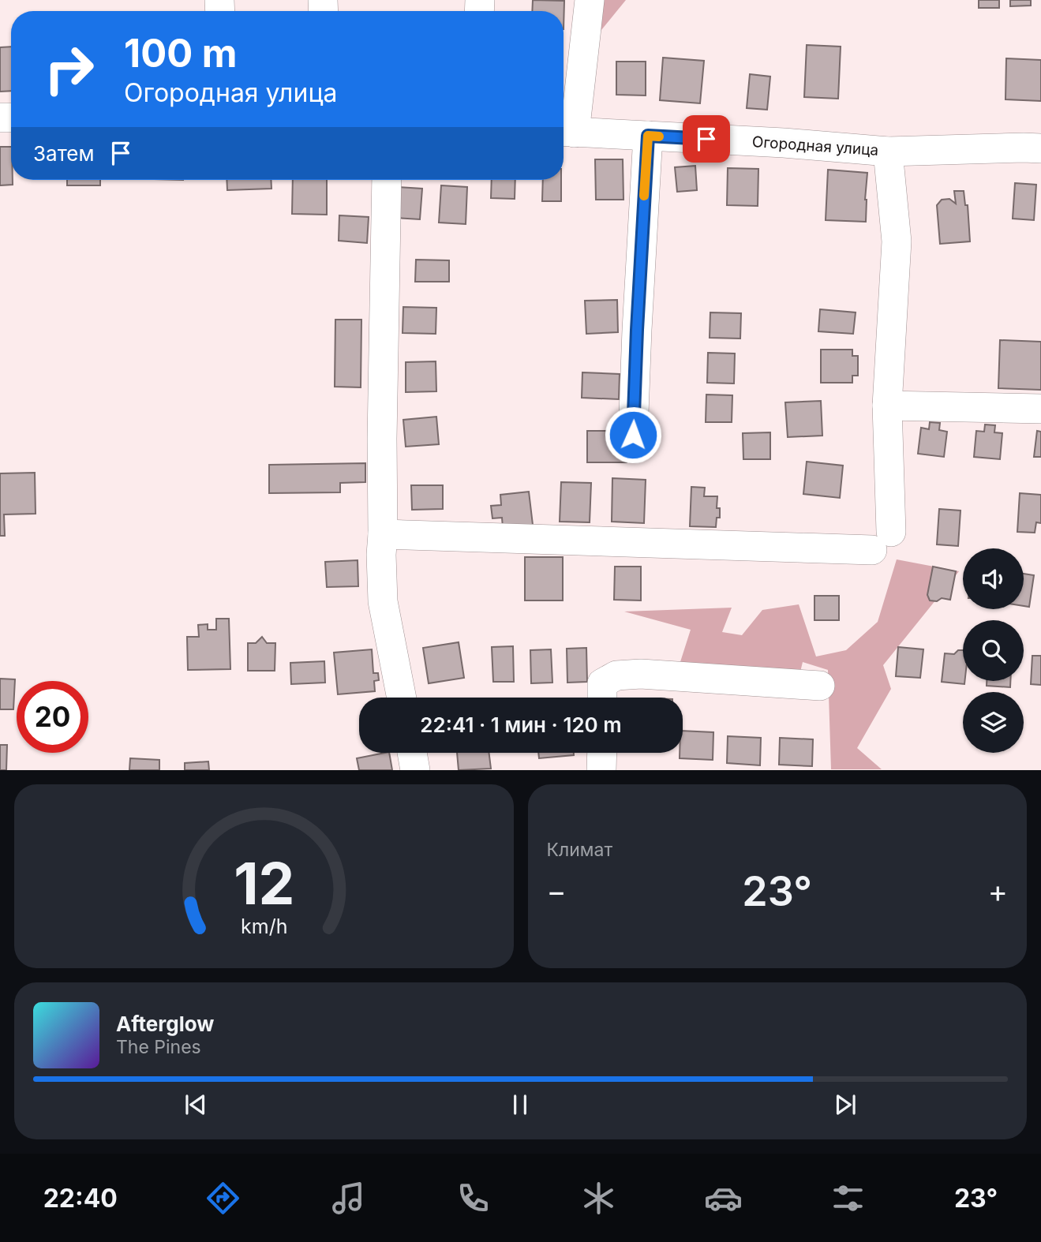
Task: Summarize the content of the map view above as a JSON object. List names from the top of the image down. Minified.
{"streets":{"street":["Огородная улица"]},"page":{"turn":["100 m","Огородная улица"],"then":"Затем","limit":"20","trip":"22:41 · 1 мин · 120 m","tile":"Климат","heat":["−","23°","+"],"song":["Afterglow","The Pines"],"tabs":["22:40","23°"],"gauge":["12","km/h"]}}
